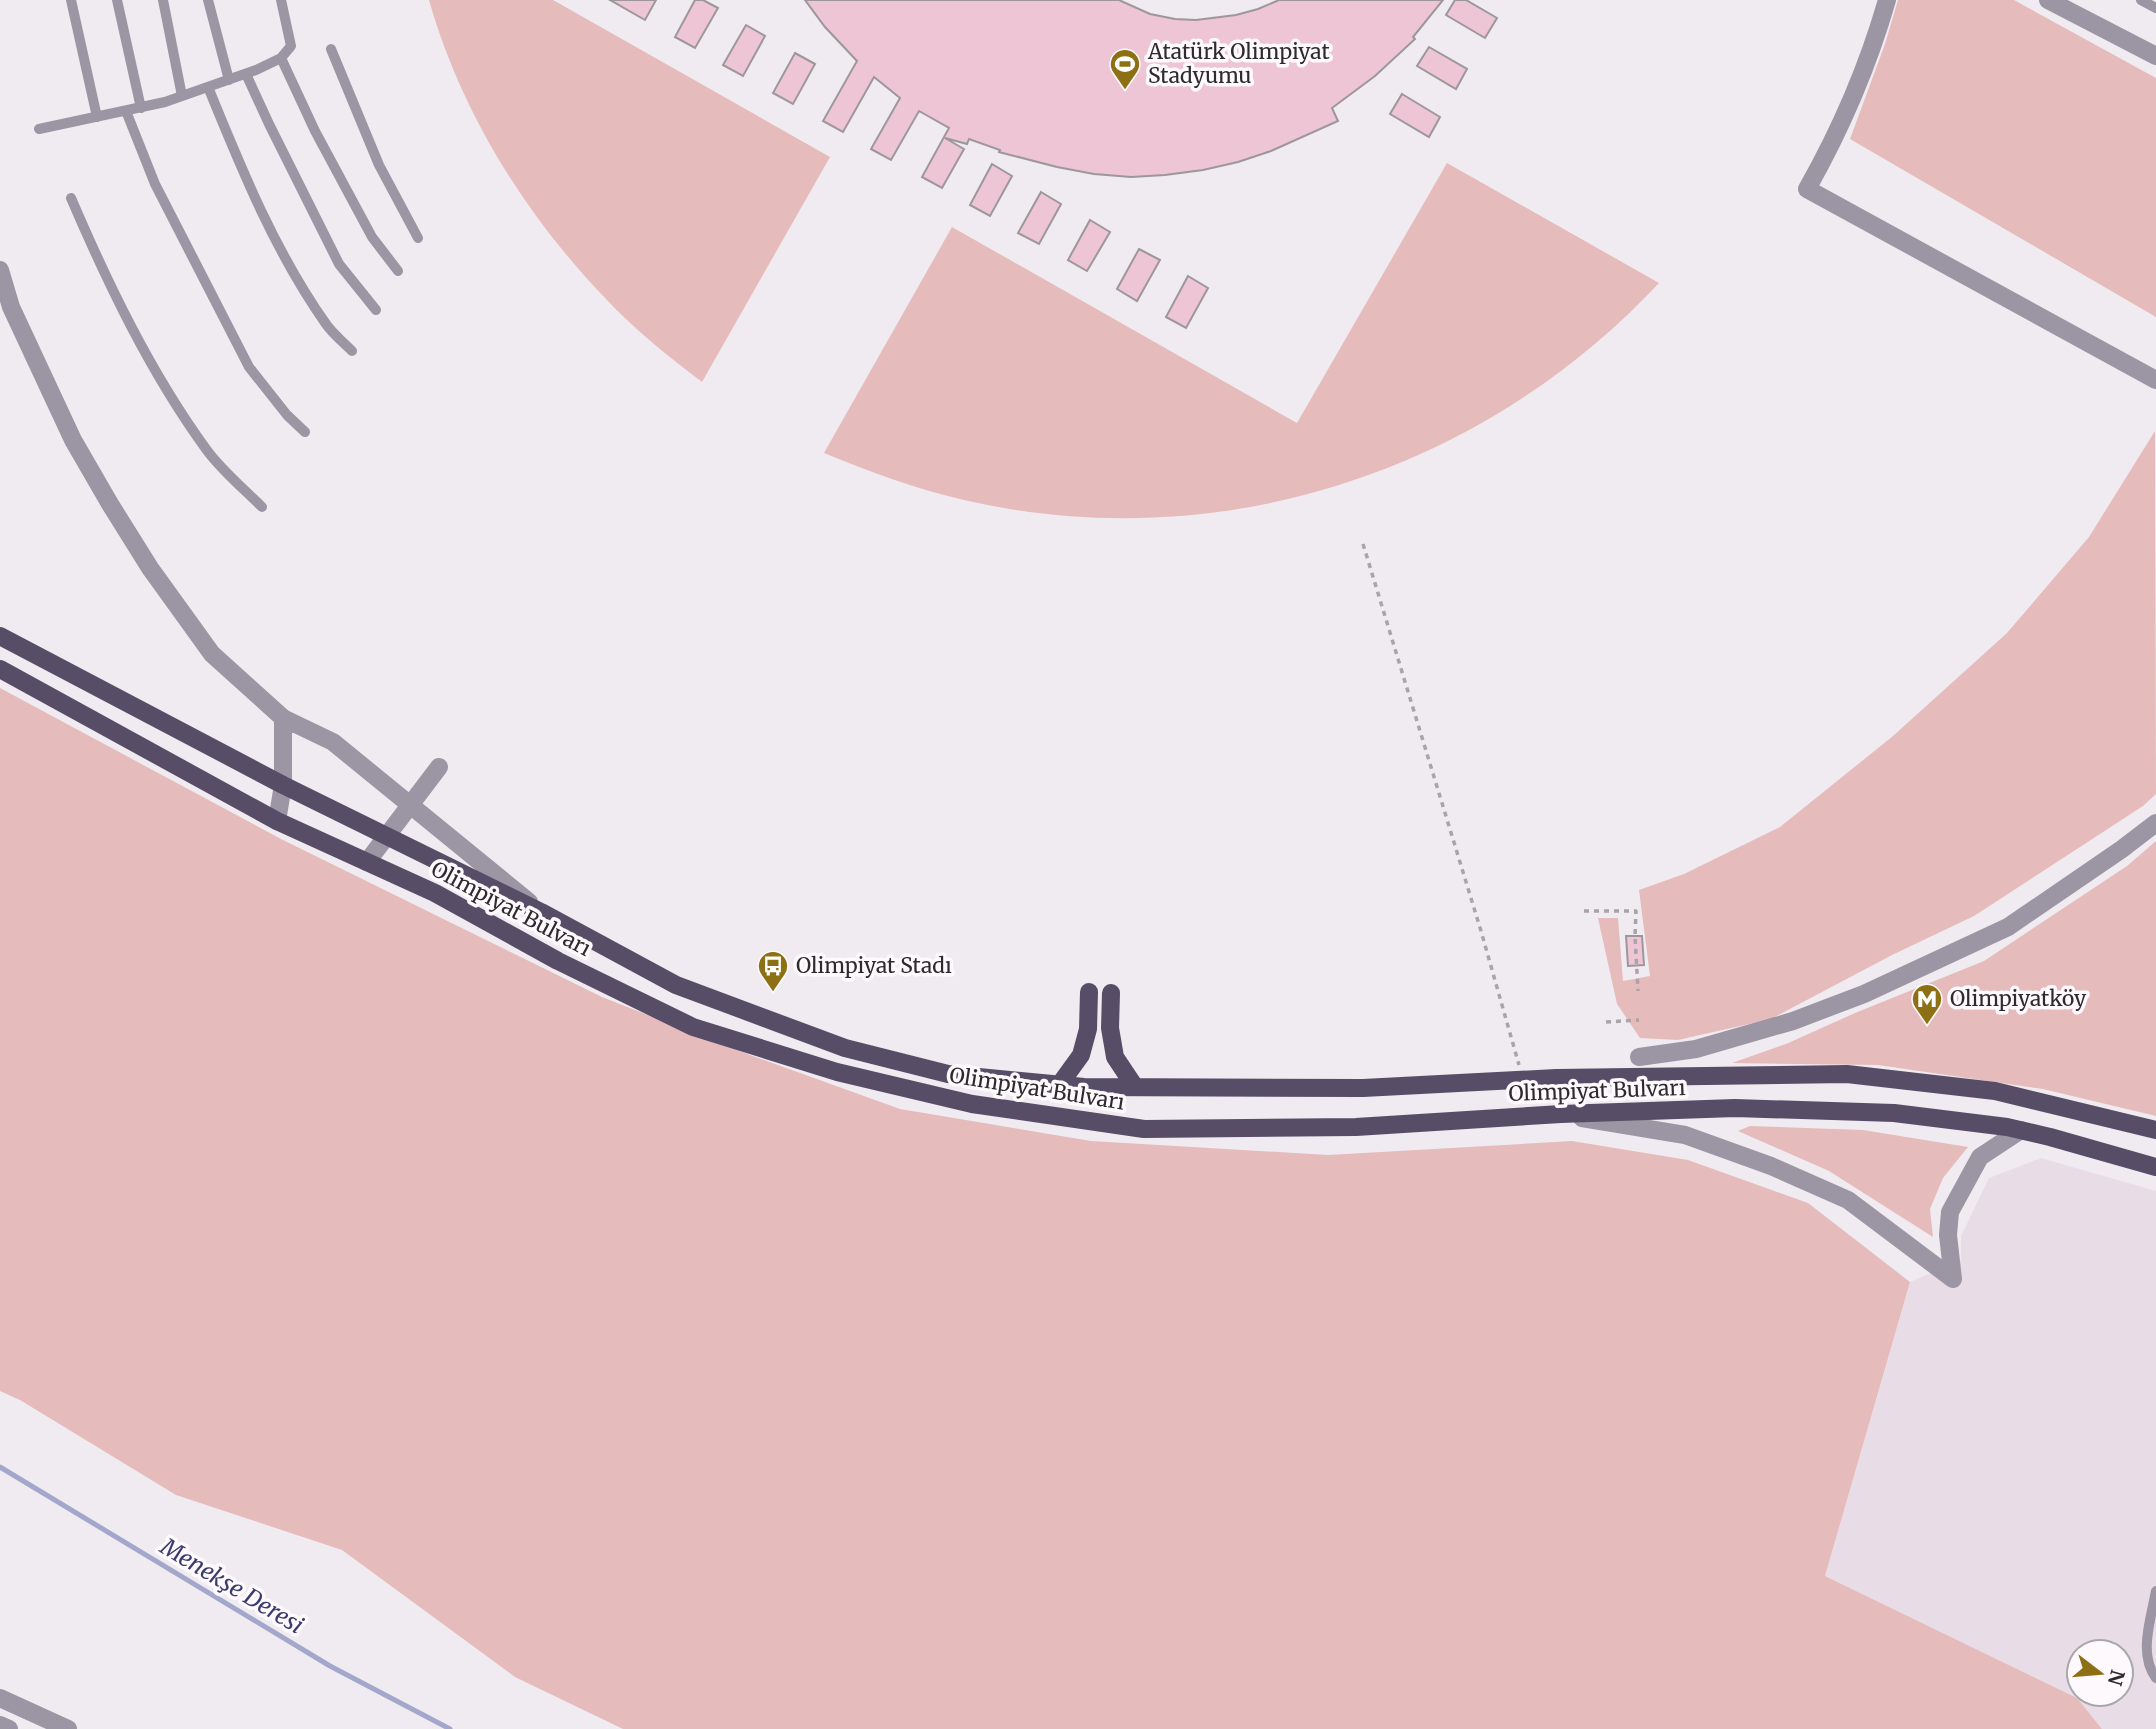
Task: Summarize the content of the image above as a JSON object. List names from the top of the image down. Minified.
{"streets":{"main road":["Olimpiyat Bulvarı"]},"water":["Menekşe Deresi"],"places":{"sports":["Atatürk Olimpiyat Stadyumu"],"bus stop":["Olimpiyat Stadı"],"metro station":["Olimpiyatköy"]},"north":"right"}
